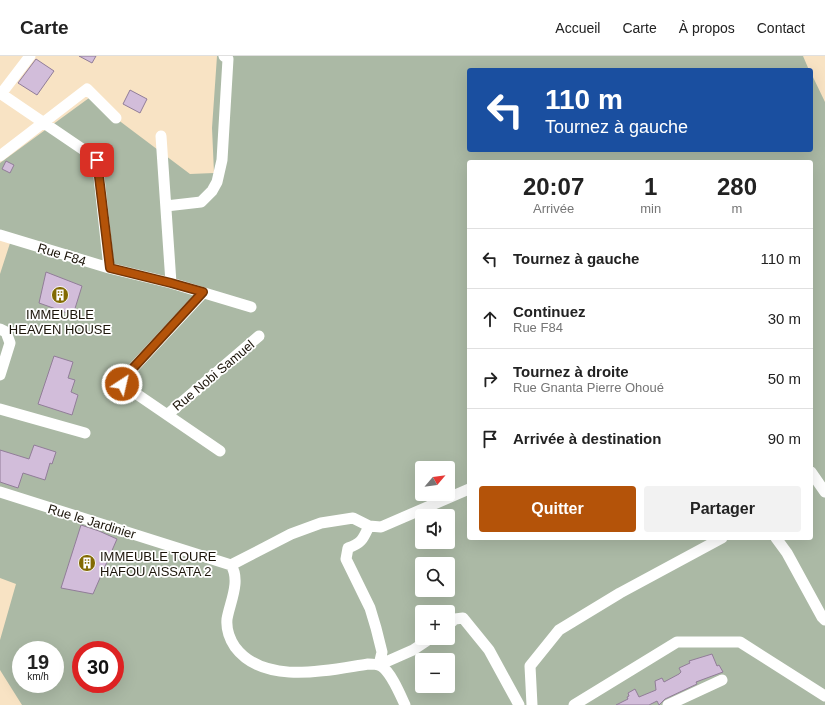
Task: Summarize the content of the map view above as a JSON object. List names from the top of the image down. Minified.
{"streets":{"street":["Rue F84","Rue Nobi Samuel","Rue le Jardinier"]},"places":{"building":["IMMEUBLE HEAVEN HOUSE","IMMEUBLE TOURE HAFOU AISSATA 2"]},"north":"top right","page":{"header":"Carte","nav":["Accueil","Carte","À propos","Contact"],"turn":["110 m","Tournez à gauche"],"eta":["20:07","Arrivée","1","min","280","m"],"list":[{"name":"Tournez à gauche","value":"110 m"},{"name":"Continuez","note":"Rue F84","value":"30 m"},{"name":"Tournez à droite","note":"Rue Gnanta Pierre Ohoué","value":"50 m"},{"name":"Arrivée à destination","value":"90 m"}],"map_buttons":["+","−"],"buttons":["Quitter","Partager"],"speed":"19 km/h","limit":"30"}}
